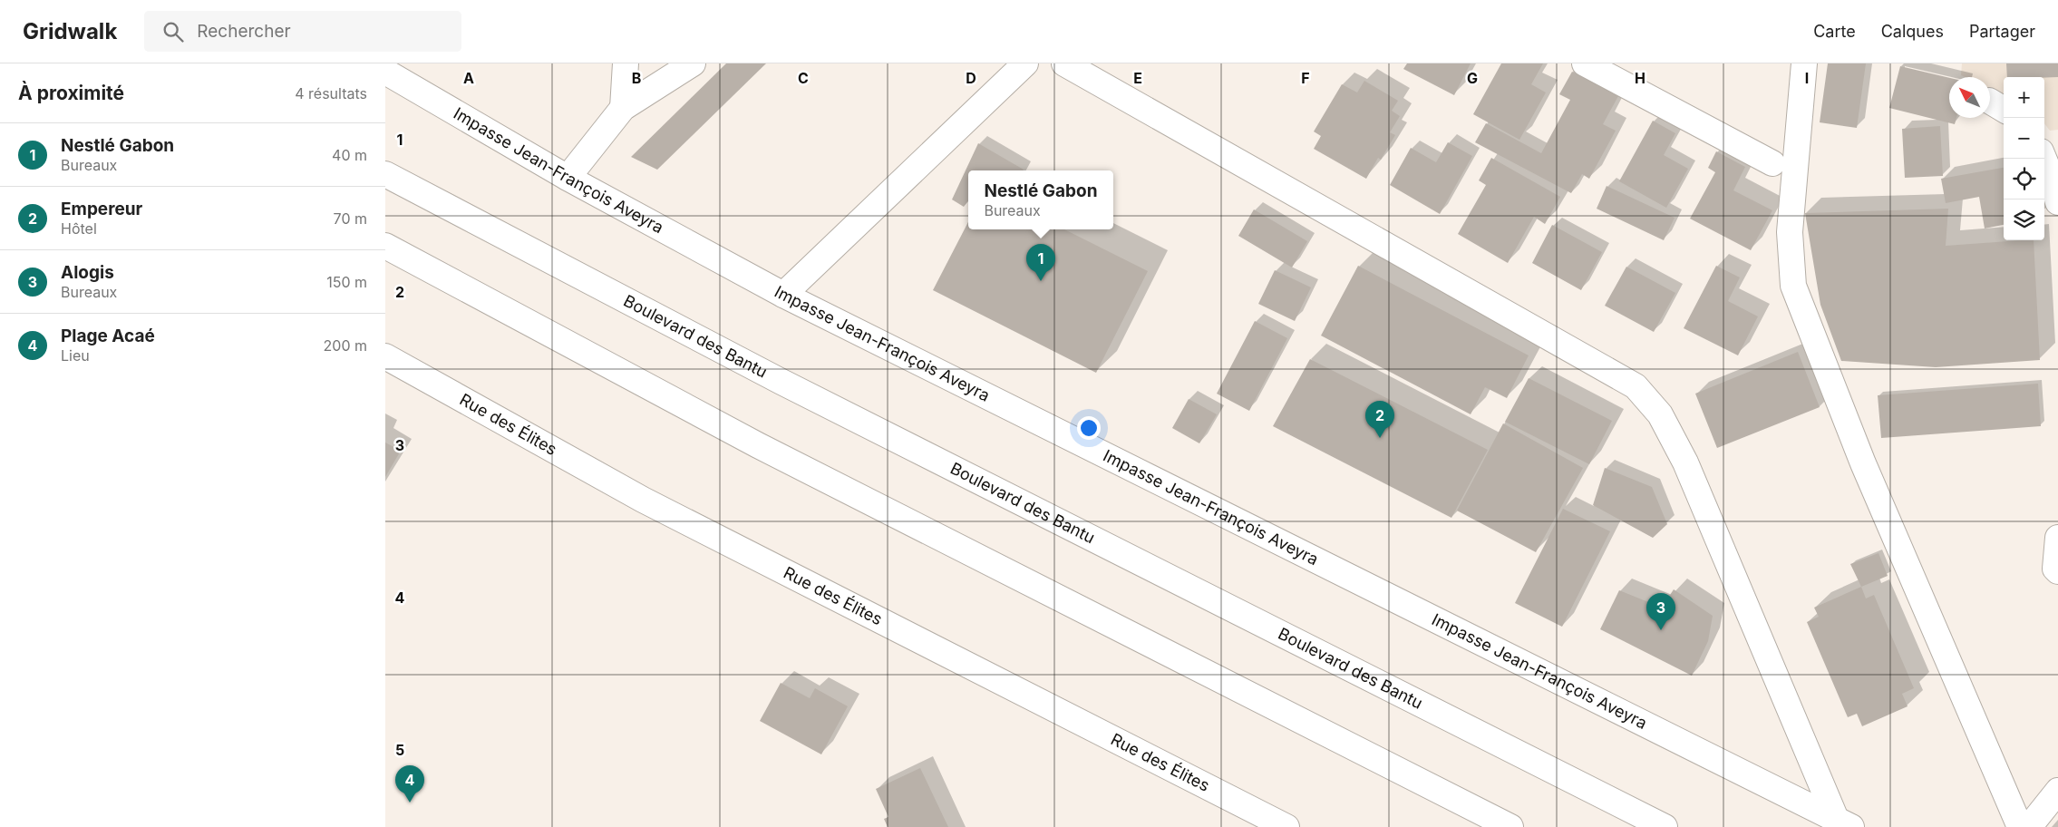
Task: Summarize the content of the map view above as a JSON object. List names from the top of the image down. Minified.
{"streets":{"main road":["Impasse Jean-François Aveyra","Boulevard des Bantu","Rue des Élites"]},"north":"top left","page":{"header":"Gridwalk","search":"Rechercher","nav":["Carte","Calques","Partager"],"heading":["À proximité","4 résultats"],"map_buttons":["+","−"],"list":[{"mark":"1","name":"Nestlé Gabon","note":"Bureaux","value":"40 m"},{"mark":"2","name":"Empereur","note":"Hôtel","value":"70 m"},{"mark":"3","name":"Alogis","note":"Bureaux","value":"150 m"},{"mark":"4","name":"Plage Acaé","note":"Lieu","value":"200 m"}],"popup":["Nestlé Gabon","Bureaux"],"pins":["1","2","3","4"]},"grid":{"columns":["A","B","C","D","E","F","G","H","I"],"rows":["1","2","3","4","5"]}}
